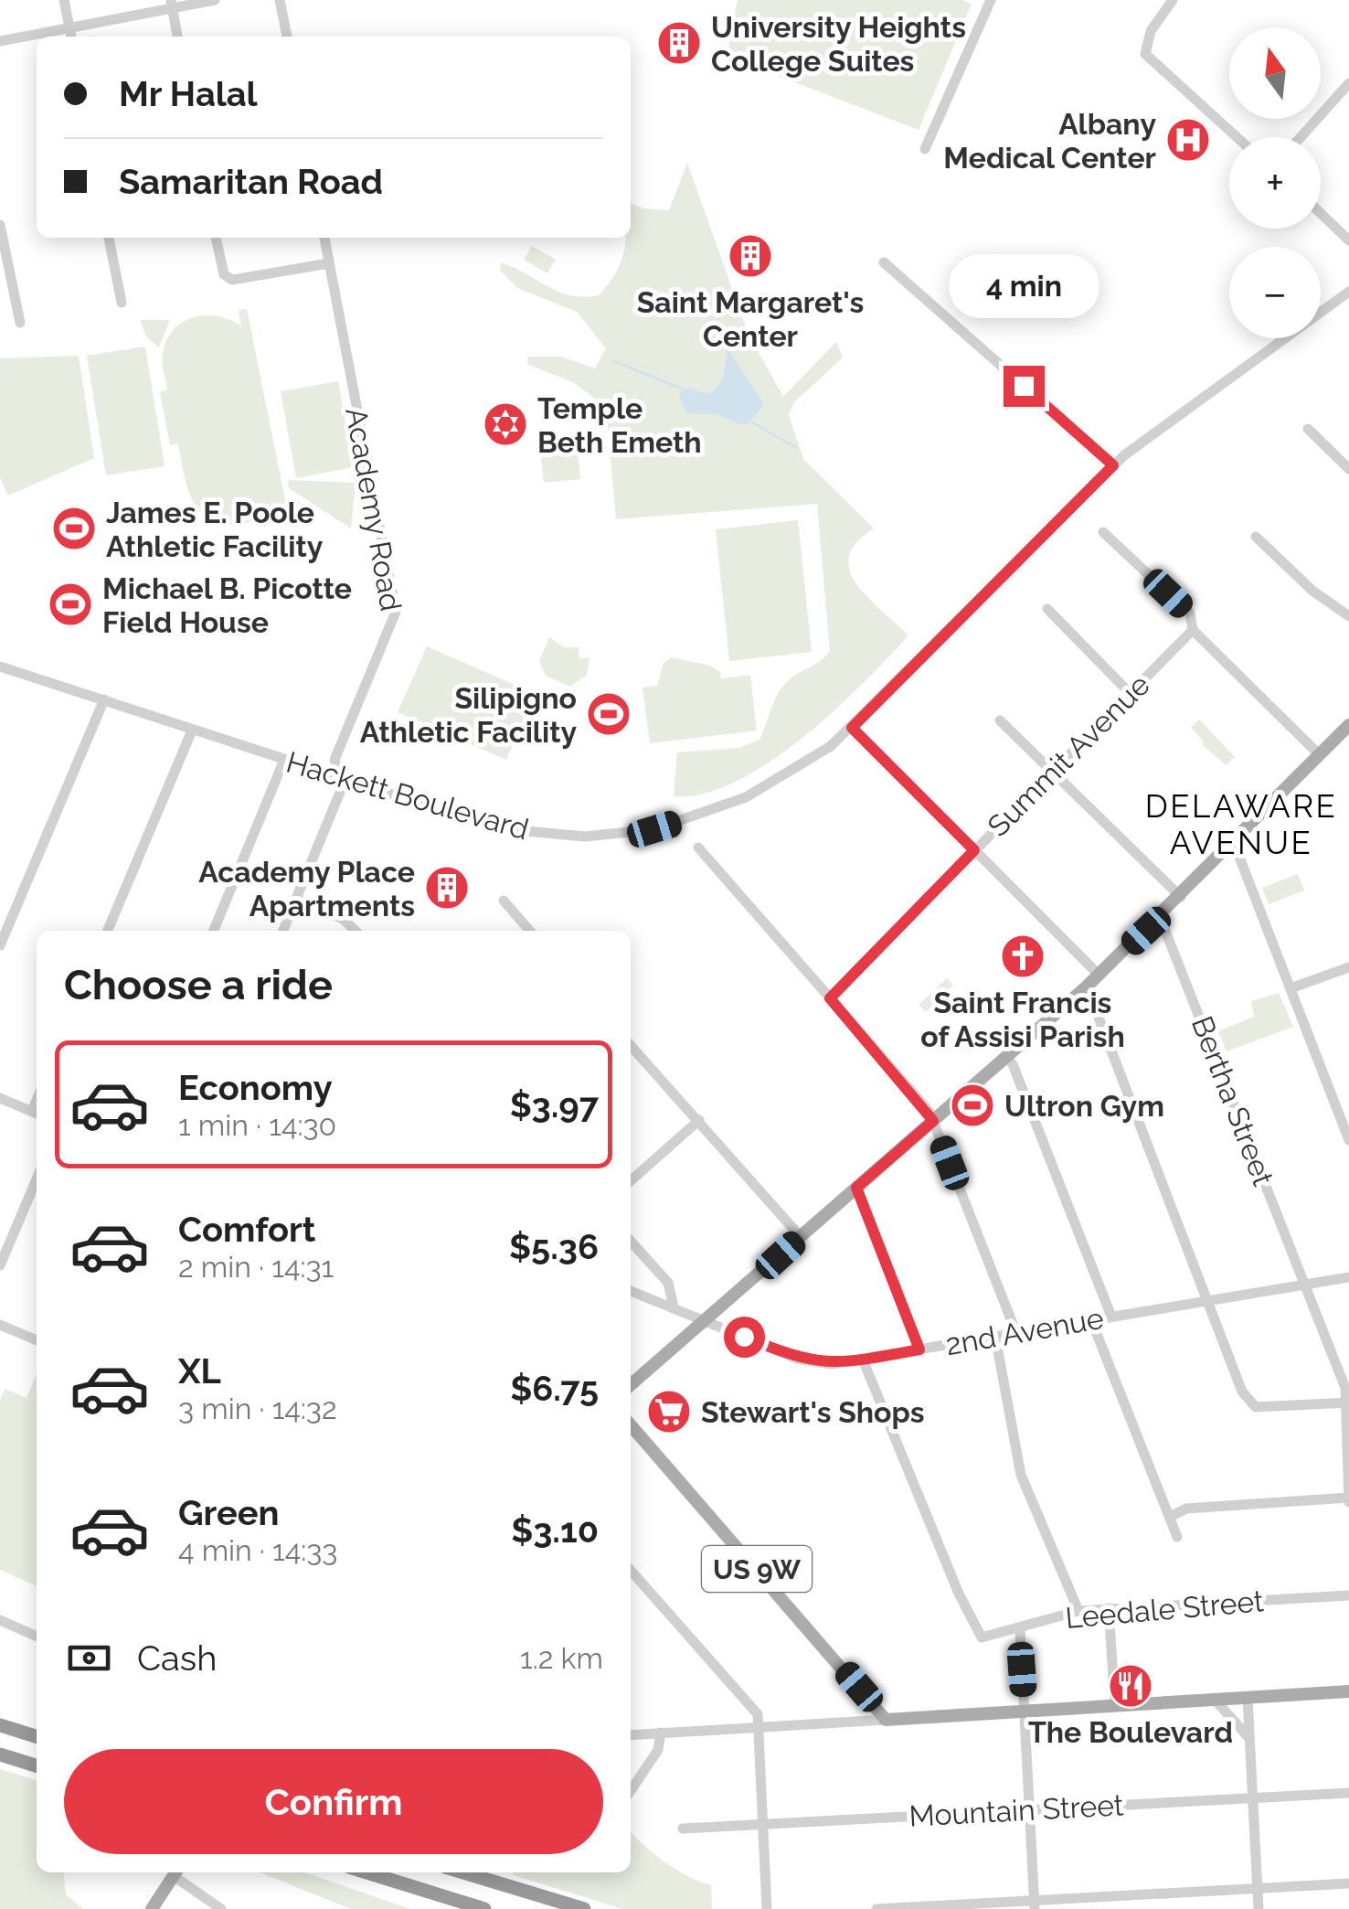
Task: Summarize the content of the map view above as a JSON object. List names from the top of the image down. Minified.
{"streets":{"main road":["US 9W"],"street":["Academy Road","Summit Avenue","Hackett Boulevard","Bertha Street","2nd Avenue","Leedale Street","Mountain Street"]},"crossings":[["Academy Road","Hackett Boulevard"],["Bertha Street","2nd Avenue"],["2nd Avenue","Leedale Street"]],"districts":["DELAWARE AVENUE"],"places":{"building":["University Heights College Suites","Saint Margaret's Center","Academy Place Apartments"],"hospital":["Albany Medical Center"],"synagogue":["Temple Beth Emeth"],"sports":["James E. Poole Athletic Facility","Michael B. Picotte Field House","Silipigno Athletic Facility","Ultron Gym"],"church":["Saint Francis of Assisi Parish"],"supermarket":["Stewart's Shops"],"restaurant":["The Boulevard"]},"north":"top","page":{"map_buttons":["+","−"],"banner":["Mr Halal","Samaritan Road"],"bubble":"4 min","heading":"Choose a ride","list":[{"name":"Economy","note":"1 min · 14:30","value":"$3.97"},{"name":"Comfort","note":"2 min · 14:31","value":"$5.36"},{"name":"XL","note":"3 min · 14:32","value":"$6.75"},{"name":"Green","note":"4 min · 14:33","value":"$3.10"}],"pay":["Cash","1.2 km"],"buttons":"Confirm"}}
